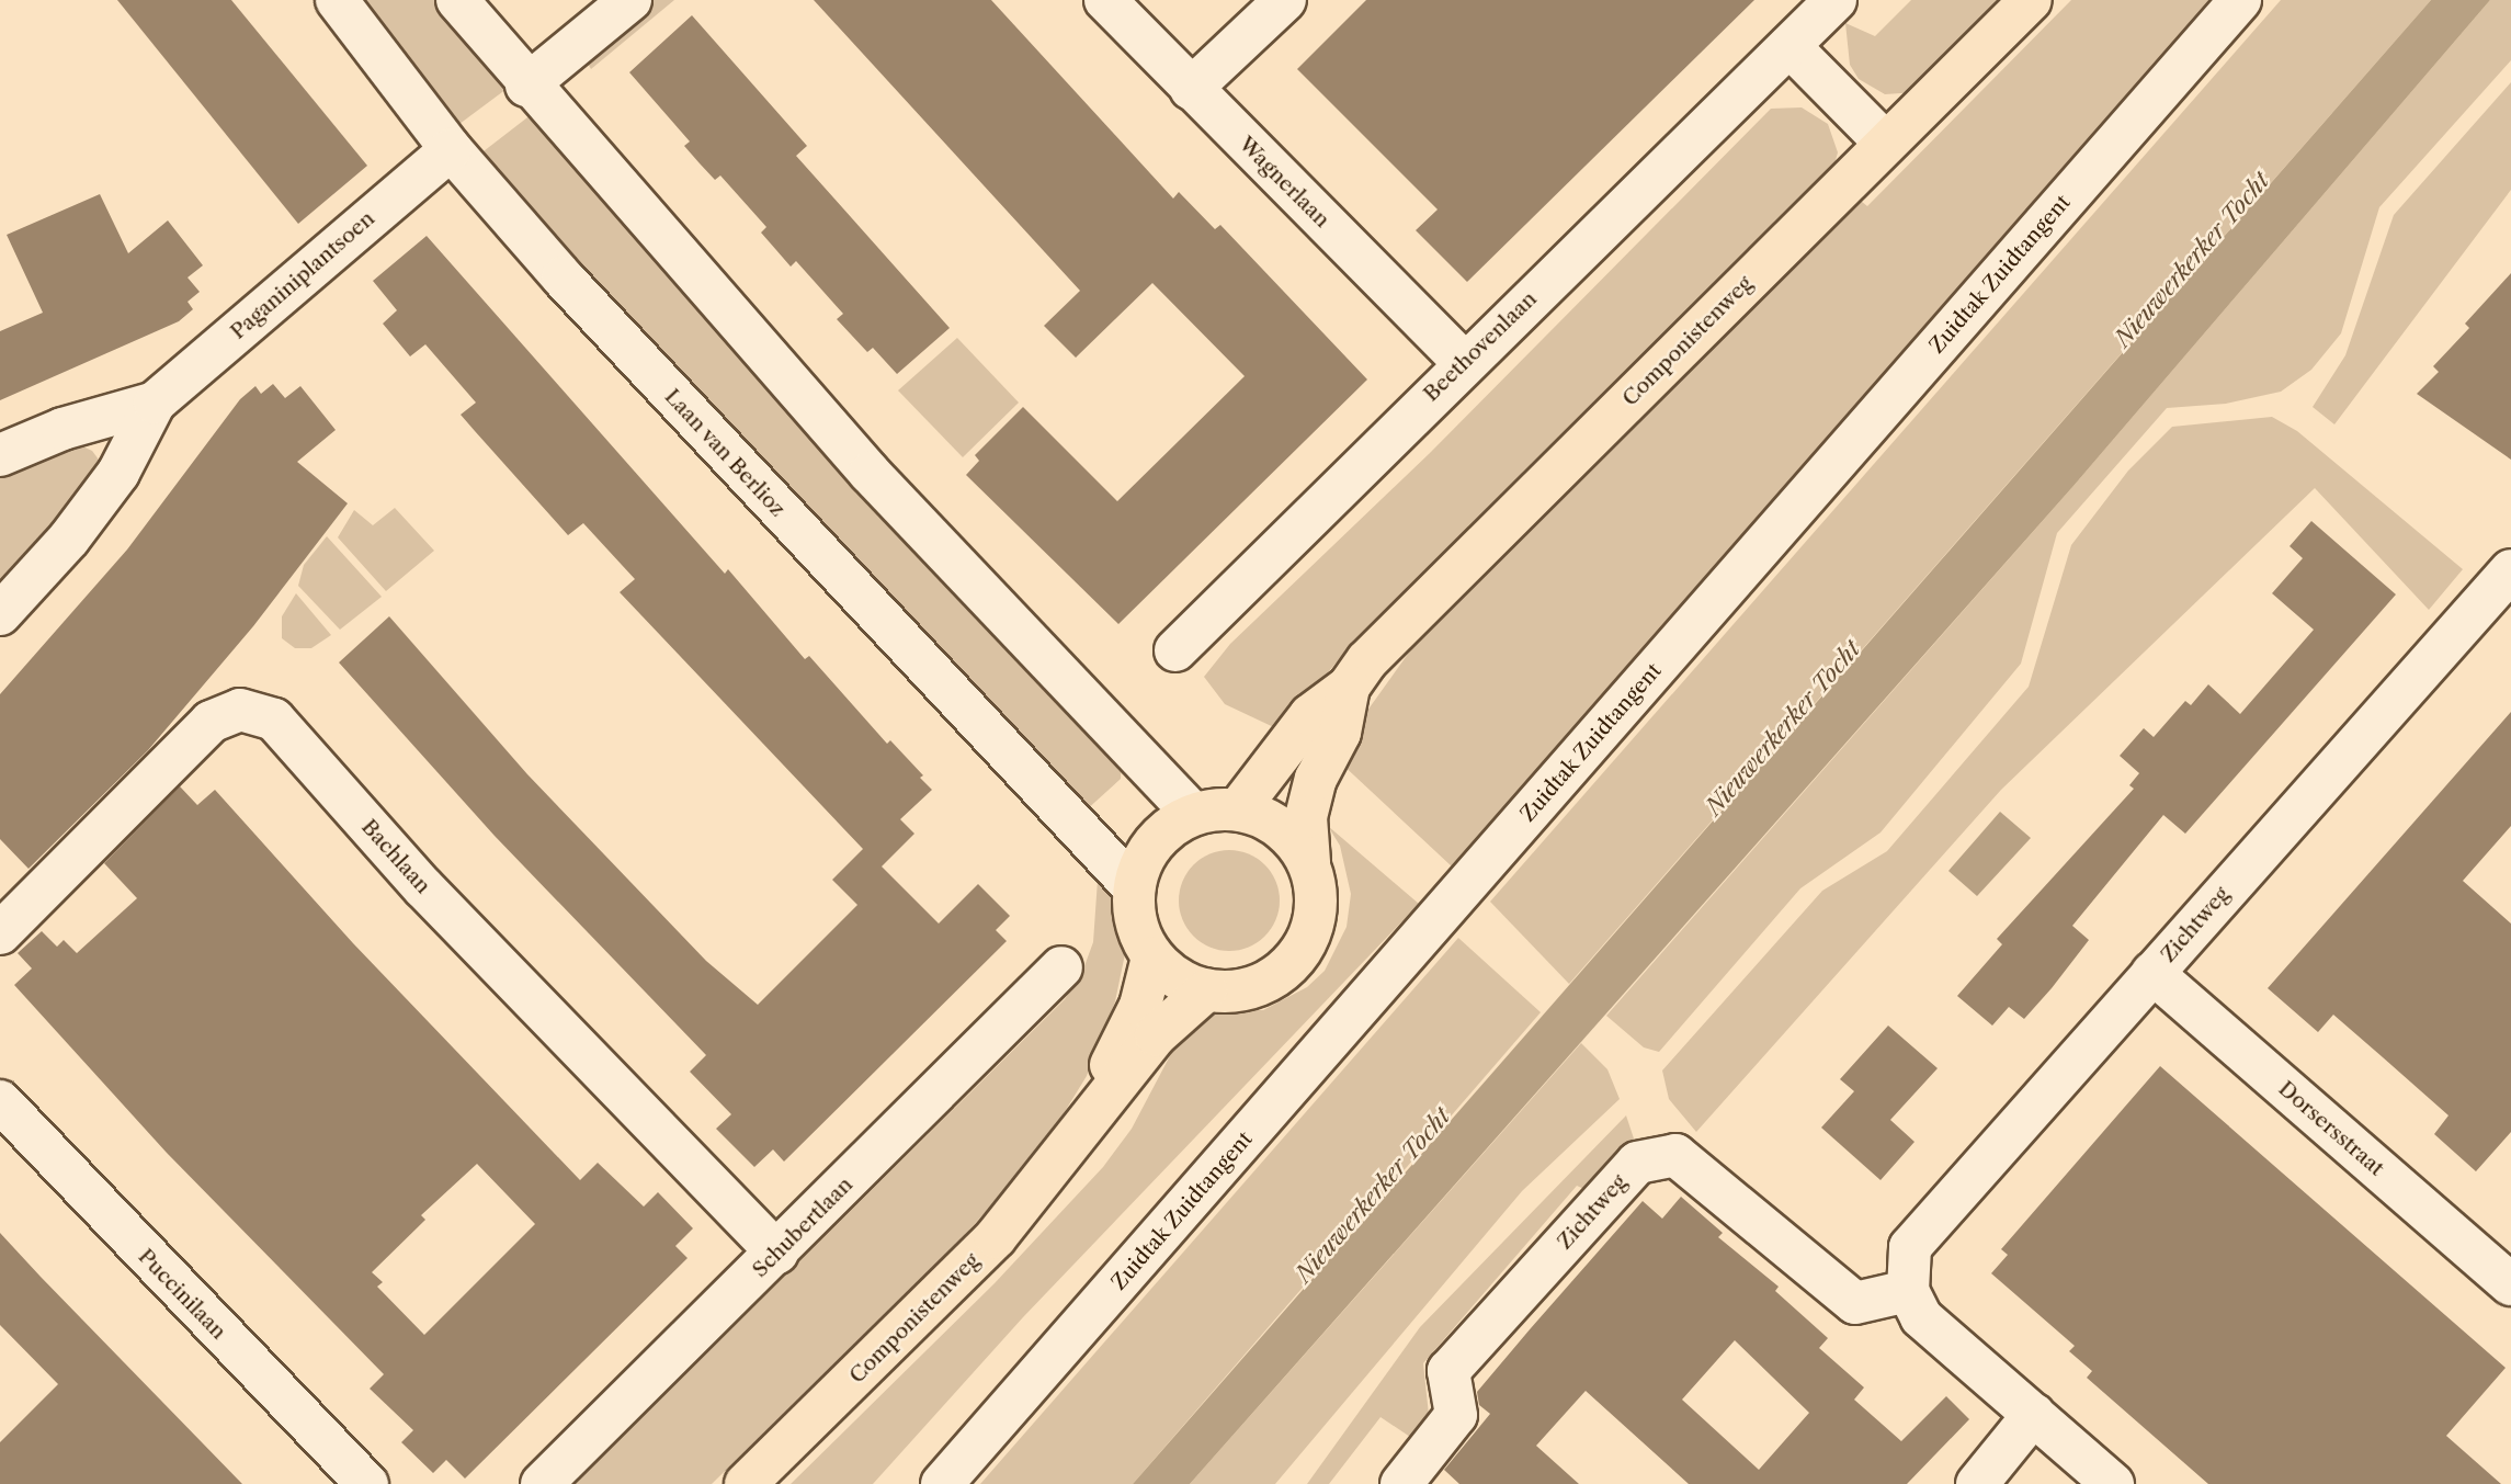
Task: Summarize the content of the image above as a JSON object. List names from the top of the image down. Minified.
{"streets":{"main road":["Componistenweg"],"street":["Wagnerlaan","Zuidtak Zuidtangent","Paganiniplantsoen","Beethovenlaan","Laan van Berlioz","Bachlaan","Zichtweg","Dorsersstraat","Schubertlaan","Puccinilaan"]},"crossings":[["Wagnerlaan","Beethovenlaan"],["Paganiniplantsoen","Laan van Berlioz"],["Componistenweg","Laan van Berlioz"],["Bachlaan","Schubertlaan"],["Zichtweg","Dorsersstraat"]],"water":["Nieuwerkerker Tocht"]}
